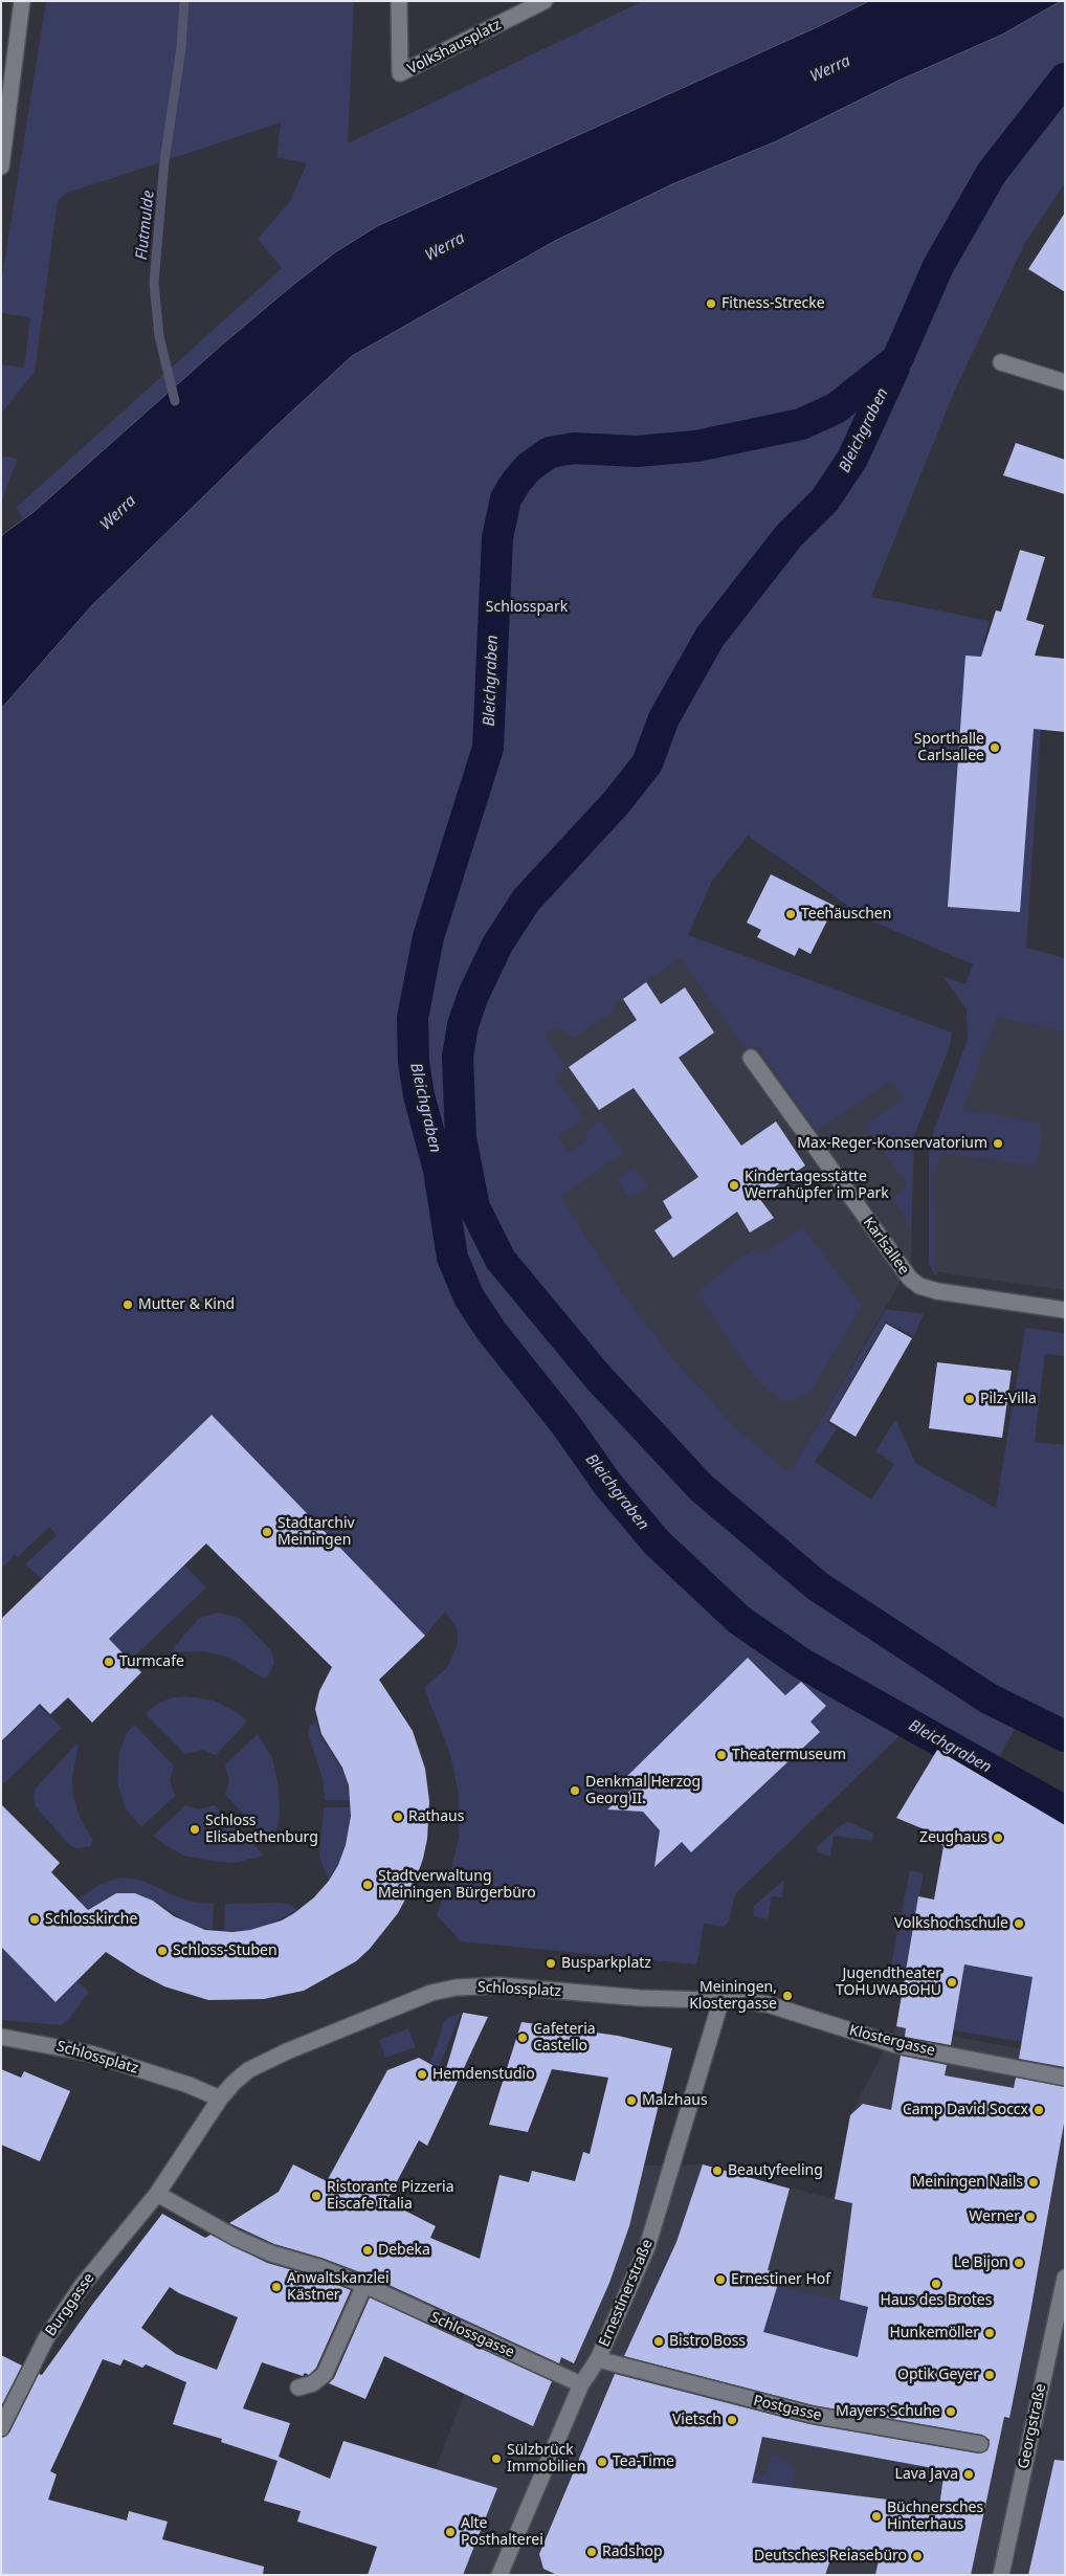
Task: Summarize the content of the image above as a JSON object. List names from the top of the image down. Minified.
{"streets":{"street":["Volkshausplatz","Karlsallee","Schlossplatz","Klostergasse","Ernestinerstraße","Burggasse","Schlossgasse","Postgasse","Georgstraße"]},"crossings":[["Schlossplatz","Klostergasse"],["Schlossplatz","Ernestinerstraße"],["Schlossplatz","Burggasse"],["Schlossplatz","Schlossgasse"],["Klostergasse","Ernestinerstraße"],["Ernestinerstraße","Schlossgasse"],["Ernestinerstraße","Postgasse"],["Burggasse","Schlossgasse"]],"water":["Werra","Flutmulde","Bleichgraben"],"parks":["Schlosspark"],"places":["Fitness-Strecke","Sporthalle Carlsallee","Teehäuschen","Max-Reger-Konservatorium","Kindertagesstätte Werrahüpfer im Park","Mutter & Kind","Pilz-Villa","Stadtarchiv Meiningen","Turmcafe","Theatermuseum","Denkmal Herzog Georg II.","Rathaus","Schloss Elisabethenburg","Zeughaus","Stadtverwaltung Meiningen Bürgerbüro","Schlosskirche","Volkshochschule","Schloss-Stuben","Busparkplatz","Jugendtheater TOHUWABOHU","Meiningen, Klostergasse","Cafeteria Castello","Hemdenstudio","Malzhaus","Camp David Soccx","Beautyfeeling","Meiningen Nails","Ristorante Pizzeria Eiscafe Italia","Werner","Debeka","Le Bijon","Ernestiner Hof","Haus des Brotes","Anwaltskanzlei Kästner","Hunkemöller","Bistro Boss","Optik Geyer","Mayers Schuhe","Vietsch","Sülzbrück Immobilien","Tea-Time","Lava Java","Büchnersches Hinterhaus","Alte Posthalterei","Radshop","Deutsches Reiasebüro"]}
